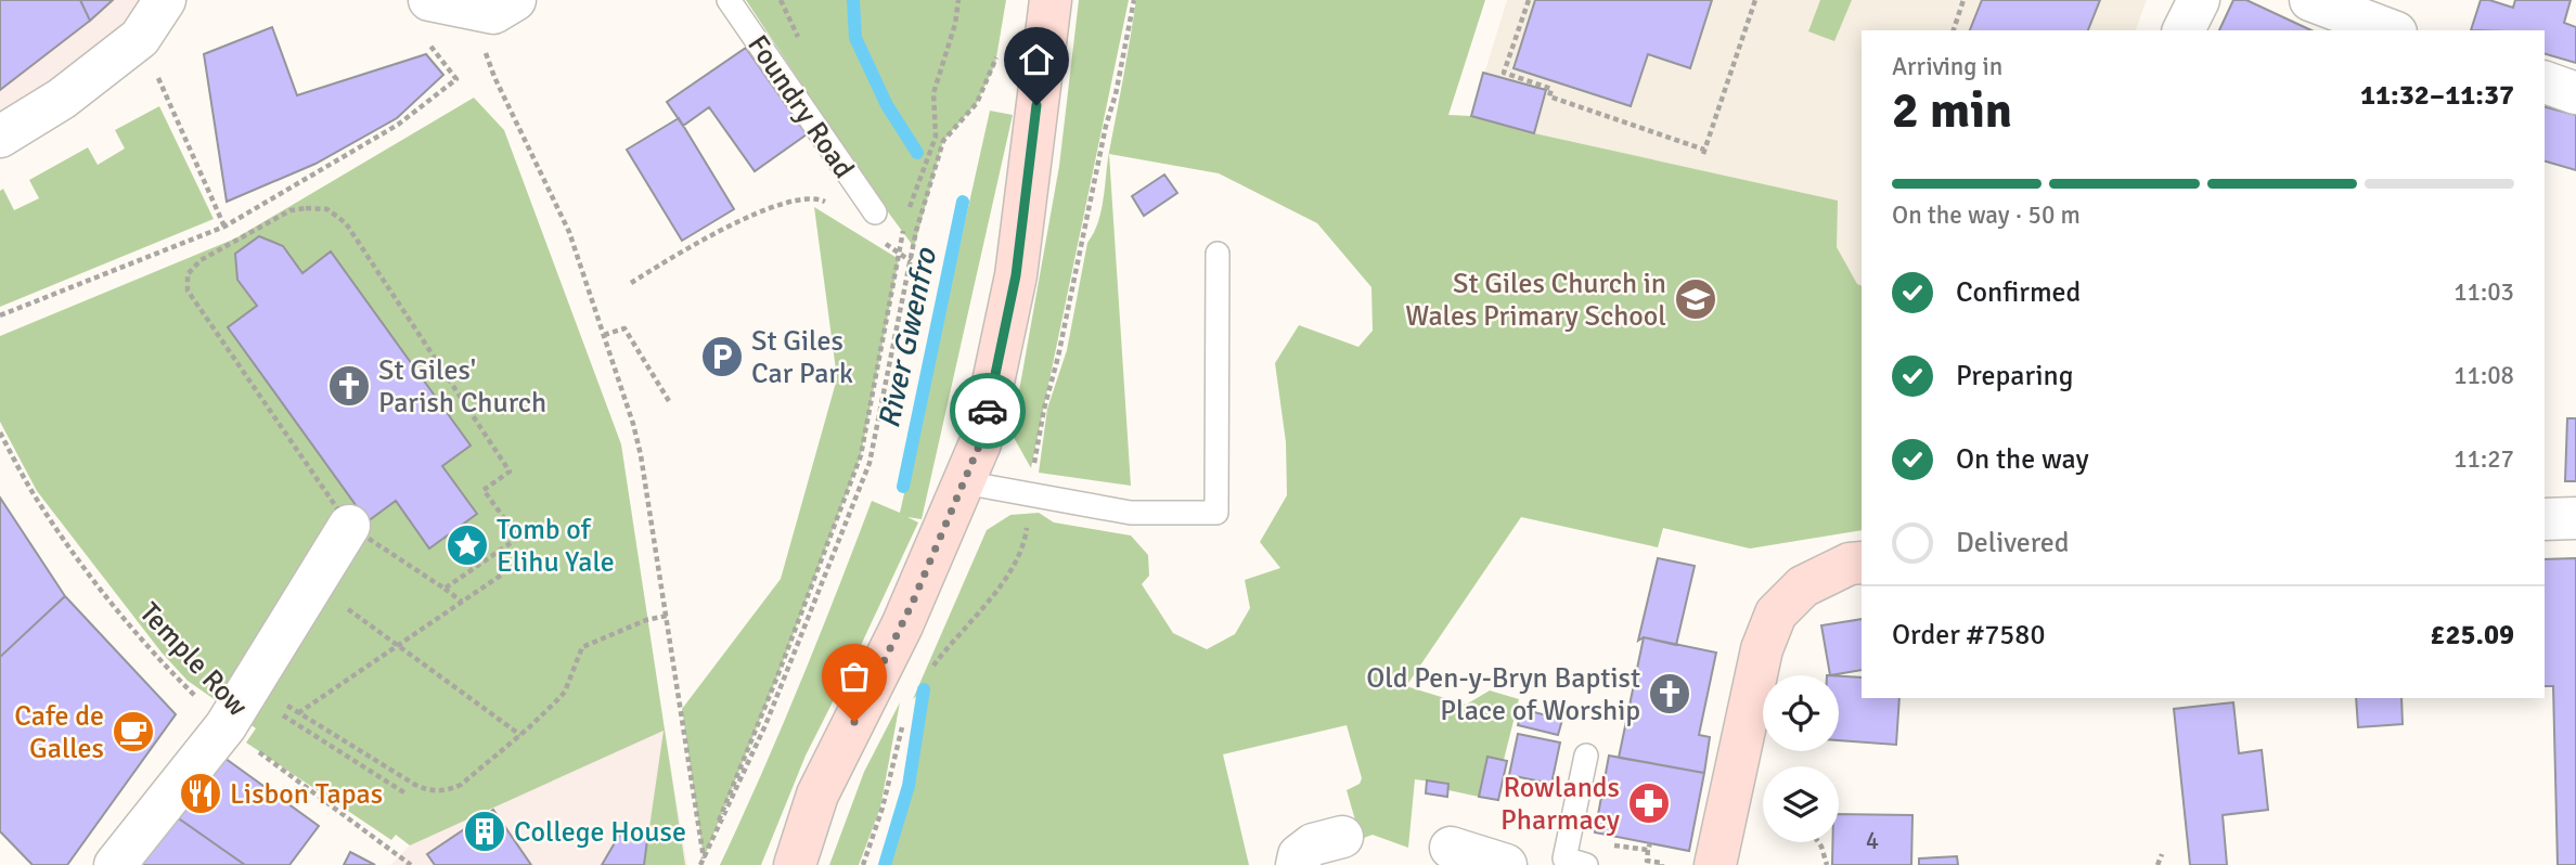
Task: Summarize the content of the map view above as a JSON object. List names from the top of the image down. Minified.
{"streets":{"lane":["Foundry Road"],"path":["Temple Row"]},"water":["River Gwenfro"],"places":{"school or university":["St Giles Church in Wales Primary School"],"parking":["St Giles Car Park"],"church":["St Giles' Parish Church","Old Pen-y-Bryn Baptist Place of Worship"],"place":["Tomb of Elihu Yale"],"cafe":["Cafe de Galles"],"restaurant":["Lisbon Tapas"],"pharmacy":["Rowlands Pharmacy"],"building":["College House"]},"house_numbers":["4"],"page":{"heading":["2 min","Arriving in","11:32–11:37"],"panel":["Order #7580","£25.09"],"bar":"On the way · 50 m","list":[["Confirmed","11:03"],["Preparing","11:08"],["On the way","11:27"],"Delivered"]}}
